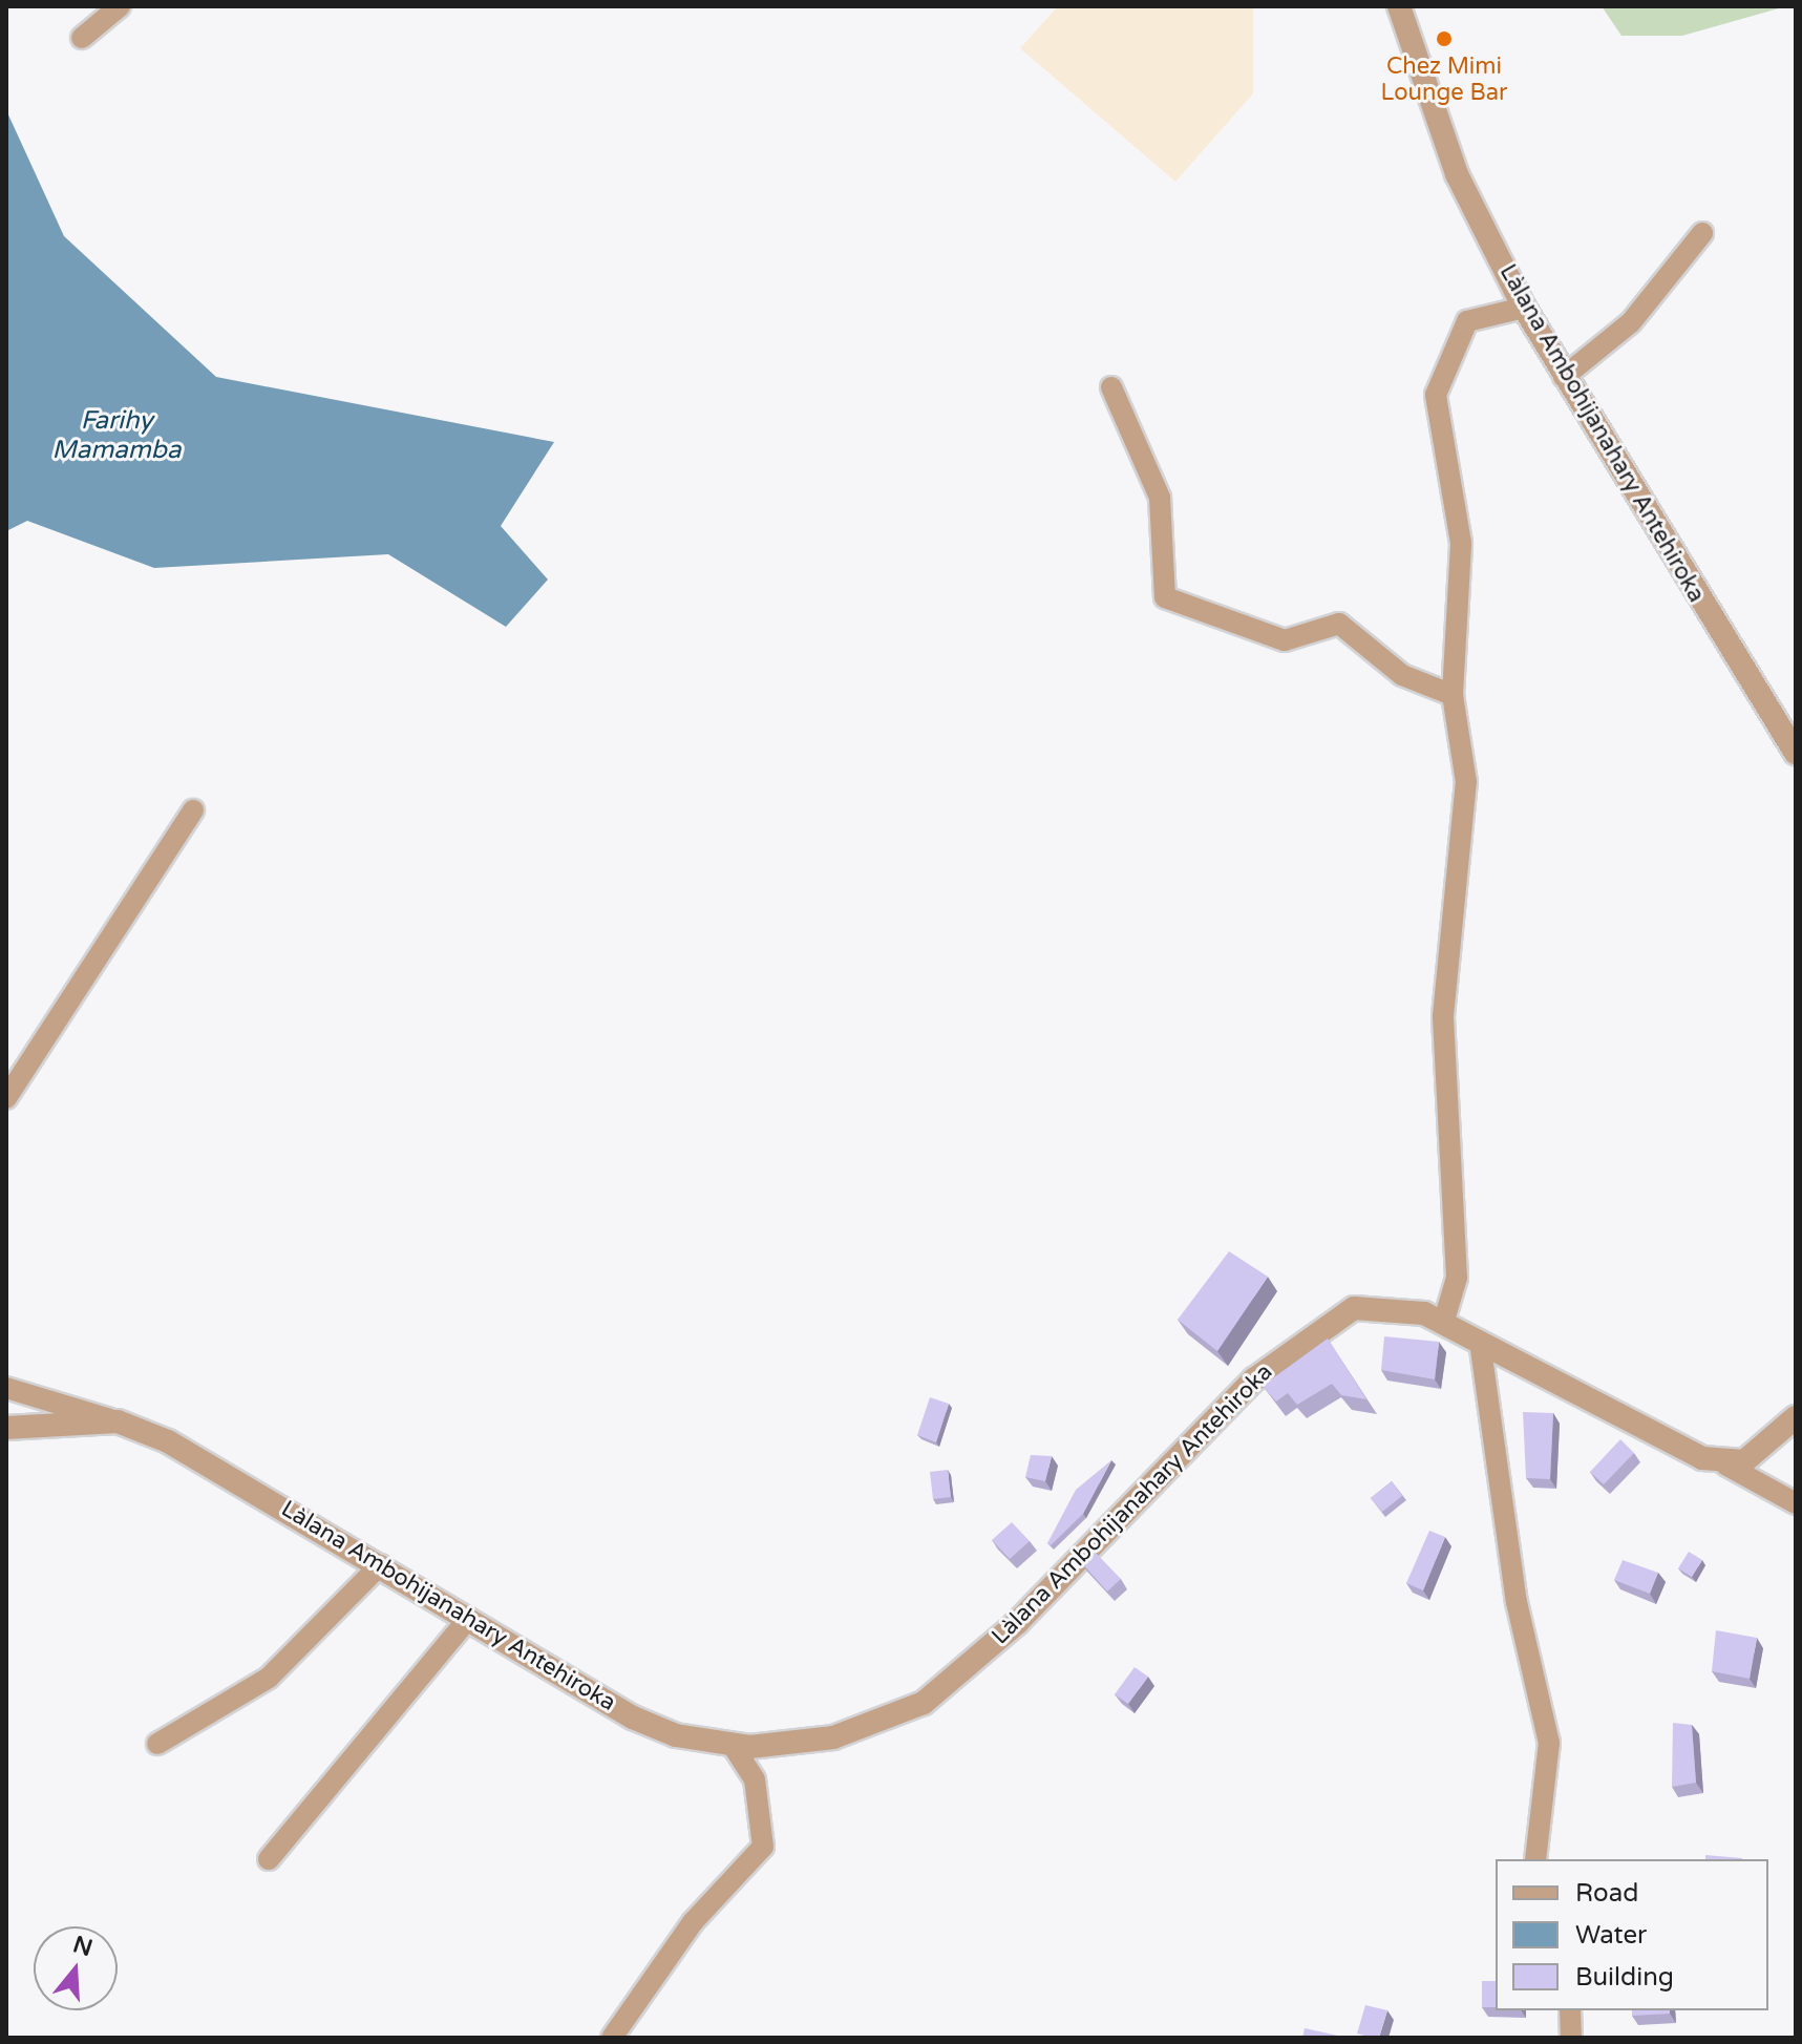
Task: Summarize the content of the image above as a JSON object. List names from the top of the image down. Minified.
{"streets":{"street":["Làlana Ambohijanahary Antehiroka"]},"water":["Farihy Mamamba"],"places":["Chez Mimi Lounge Bar"],"legend":["Road","Water","Building"],"north":"top"}
